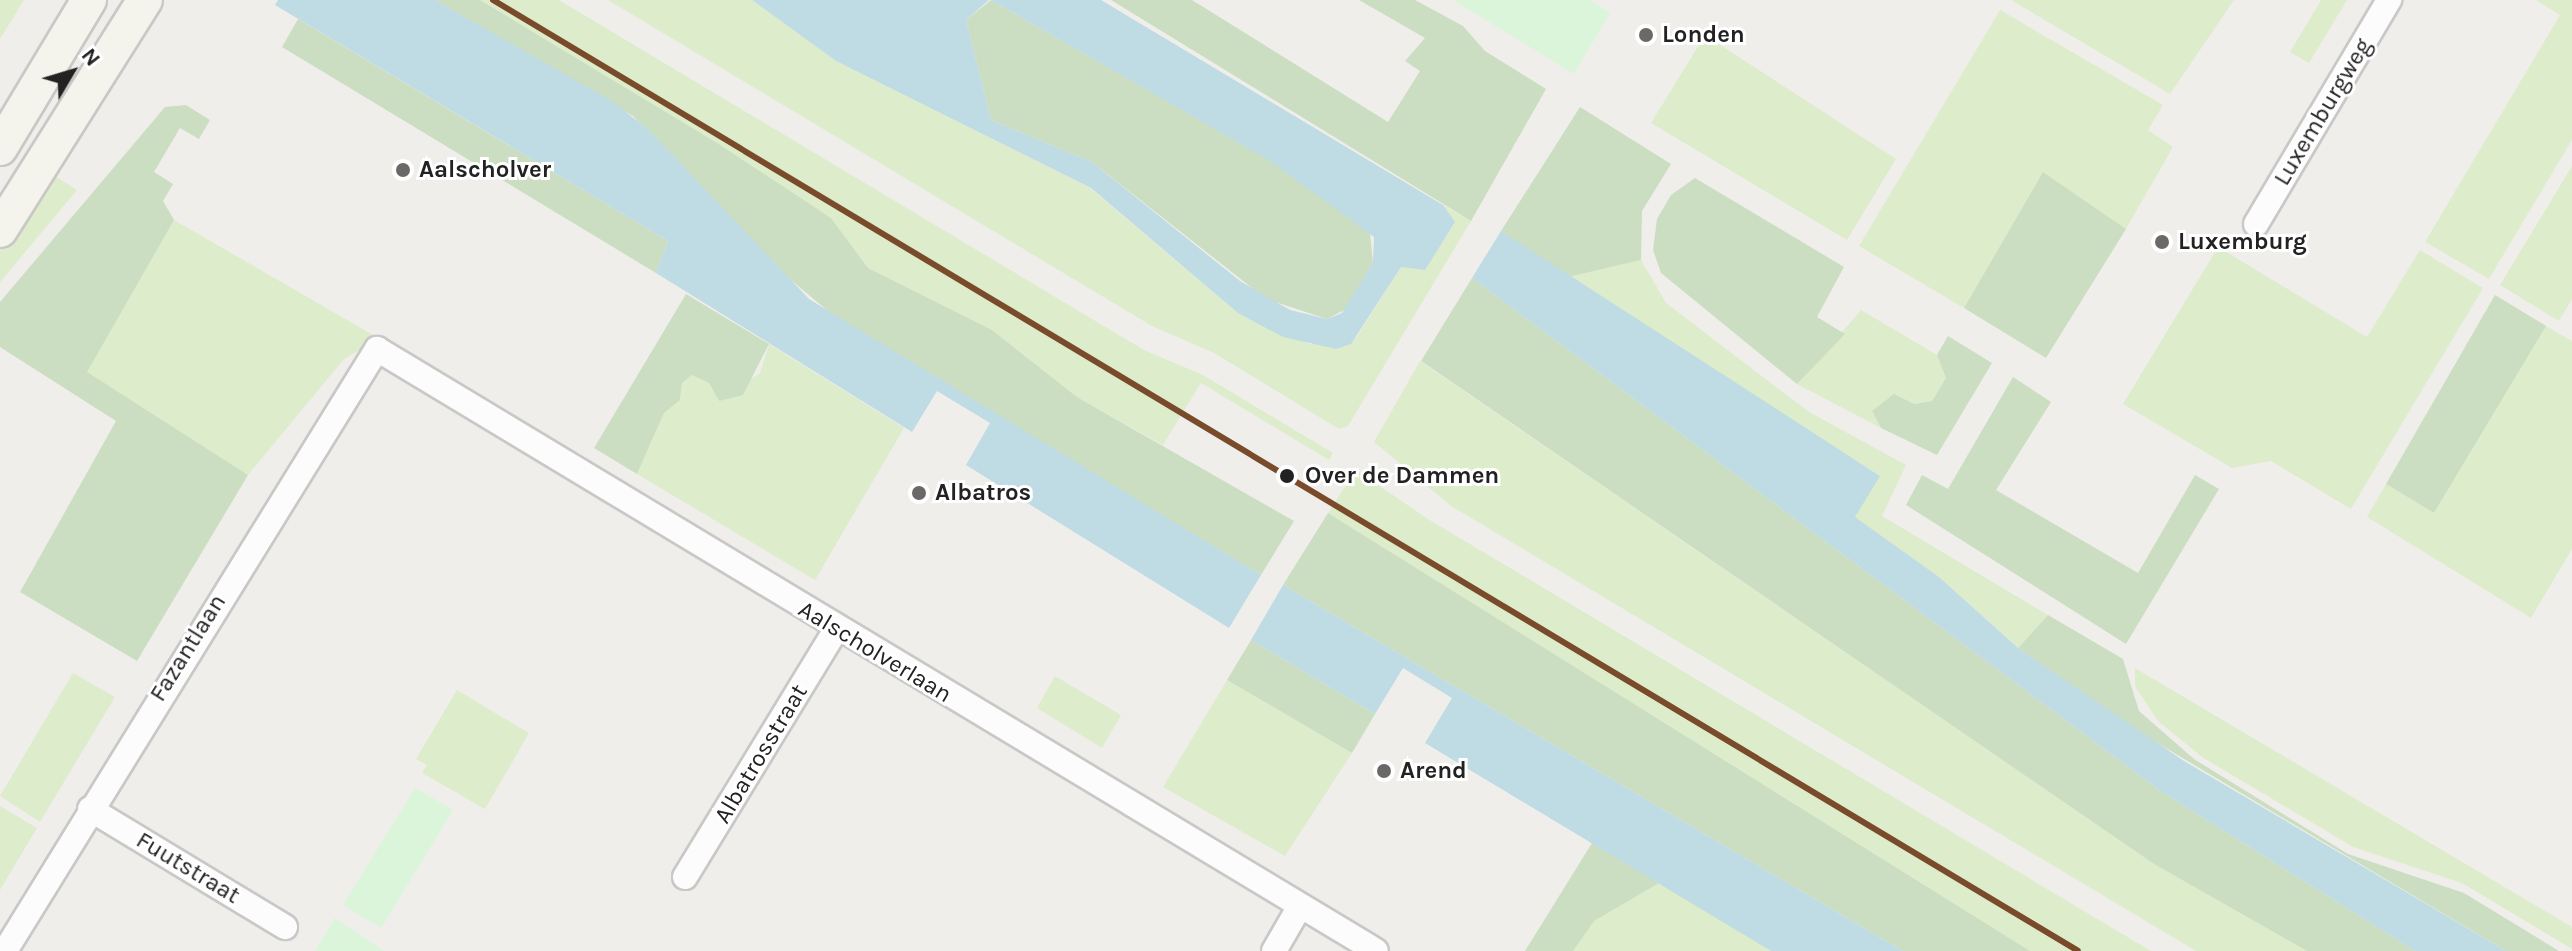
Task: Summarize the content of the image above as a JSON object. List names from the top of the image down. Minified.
{"streets":{"street":["Luxemburgweg","Fazantlaan","Aalscholverlaan","Albatrosstraat","Fuutstraat"]},"crossings":[["Fazantlaan","Aalscholverlaan"],["Fazantlaan","Fuutstraat"],["Aalscholverlaan","Albatrosstraat"]],"places":["Londen","Aalscholver","Luxemburg","Over de Dammen","Albatros","Arend"],"north":"top right"}
